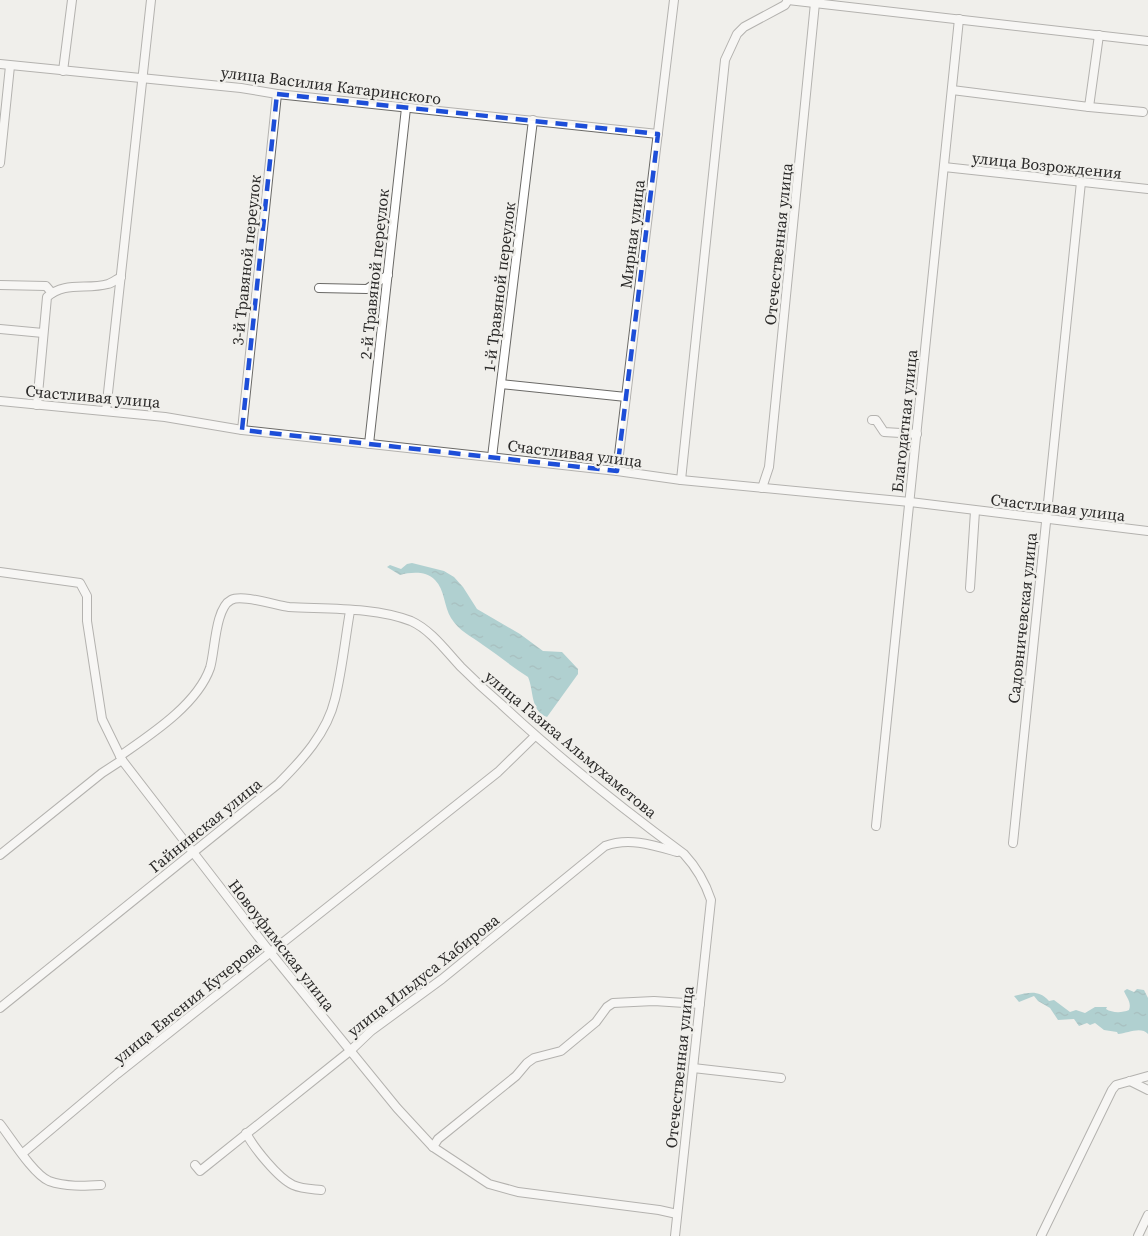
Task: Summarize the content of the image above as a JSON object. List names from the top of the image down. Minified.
{"streets":{"street":["улица Василия Катаринского","улица Возрождения","Мирная улица","Отечественная улица","3-й Травяной переулок","2-й Травяной переулок","1-й Травяной переулок","Счастливая улица","Благодатная улица","Садовничевская улица","улица Газиза Альмухаметова","Гайнинская улица","Новоуфимская улица","улица Ильдуса Хабирова","улица Евгения Кучерова"]},"crossings":[["улица Василия Катаринского","Мирная улица"],["улица Василия Катаринского","3-й Травяной переулок"],["улица Василия Катаринского","2-й Травяной переулок"],["улица Василия Катаринского","1-й Травяной переулок"],["улица Возрождения","Благодатная улица"],["улица Возрождения","Садовничевская улица"],["Мирная улица","Счастливая улица"],["Отечественная улица","Счастливая улица"],["Отечественная улица","улица Газиза Альмухаметова"],["Отечественная улица","Новоуфимская улица"],["3-й Травяной переулок","Счастливая улица"],["2-й Травяной переулок","Счастливая улица"],["1-й Травяной переулок","Счастливая улица"],["Счастливая улица","Благодатная улица"],["Счастливая улица","Садовничевская улица"],["улица Газиза Альмухаметова","Гайнинская улица"],["улица Газиза Альмухаметова","Новоуфимская улица"],["улица Газиза Альмухаметова","улица Ильдуса Хабирова"],["улица Газиза Альмухаметова","улица Евгения Кучерова"],["Гайнинская улица","Новоуфимская улица"],["Новоуфимская улица","улица Ильдуса Хабирова"],["Новоуфимская улица","улица Евгения Кучерова"]]}
